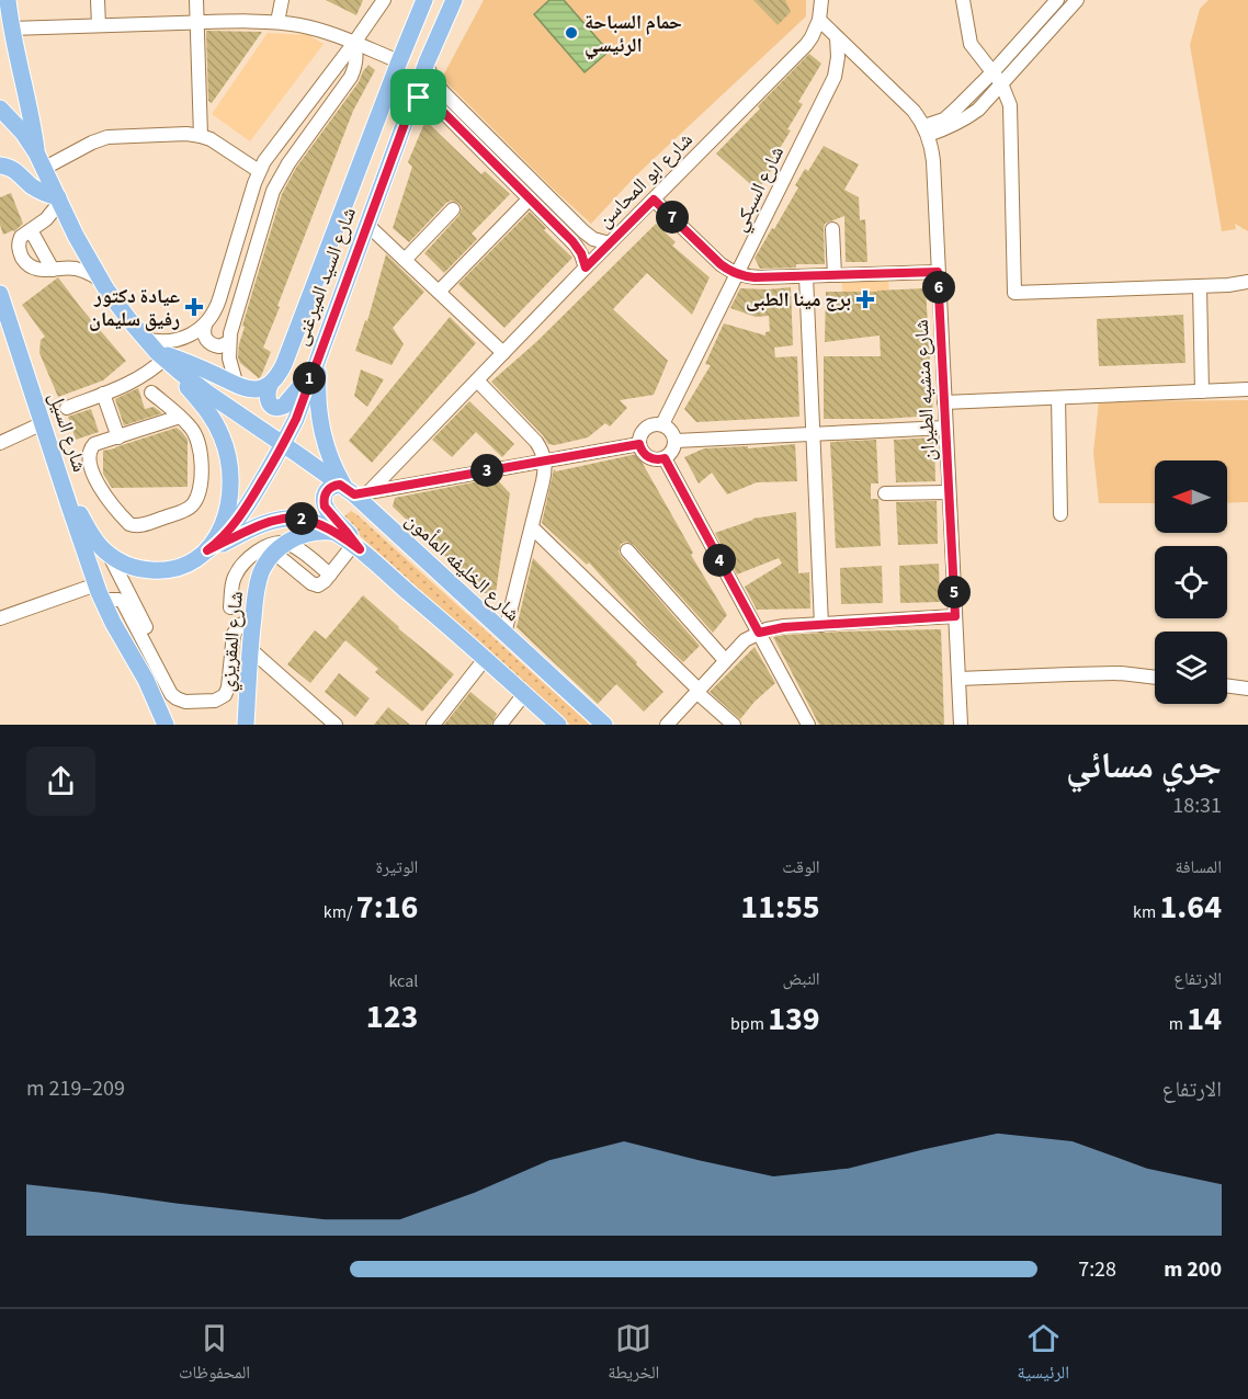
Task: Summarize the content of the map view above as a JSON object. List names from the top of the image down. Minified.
{"streets":{"main road":["شارع السيد الميرغنى","شارع السيل","شارع الخليفه المأمون","شارع المقريزي"],"street":["شارع ابو المحاسن","شارع السبكي","شارع منشيه الطيران"]},"crossings":[["شارع ابو المحاسن","شارع منشيه الطيران"],["شارع ابو المحاسن","شارع الخليفه المأمون"],["شارع السبكي","شارع منشيه الطيران"],["شارع السيد الميرغنى","شارع الخليفه المأمون"]],"places":{"other":["حمام السباحة الرئيسي"],"health":["برج مينا الطبى","عيادة دكتور رفيق سليمان"]},"north":"left","page":{"pins":["7","6","1","3","2","4","5"],"heading":["جري مسائي","18:31"],"stats":[["المسافة","1.64 km"],["الوقت","11:55"],["الوتيرة","7:16 /km"],["الارتفاع","14 m"],["النبض","139 bpm"],["kcal","123"]],"chart":["الارتفاع","209–219 m"],"list":[{"name":"200 m","note":"7:28"}],"tabs":["الرئيسية","الخريطة","المحفوظات"]}}
